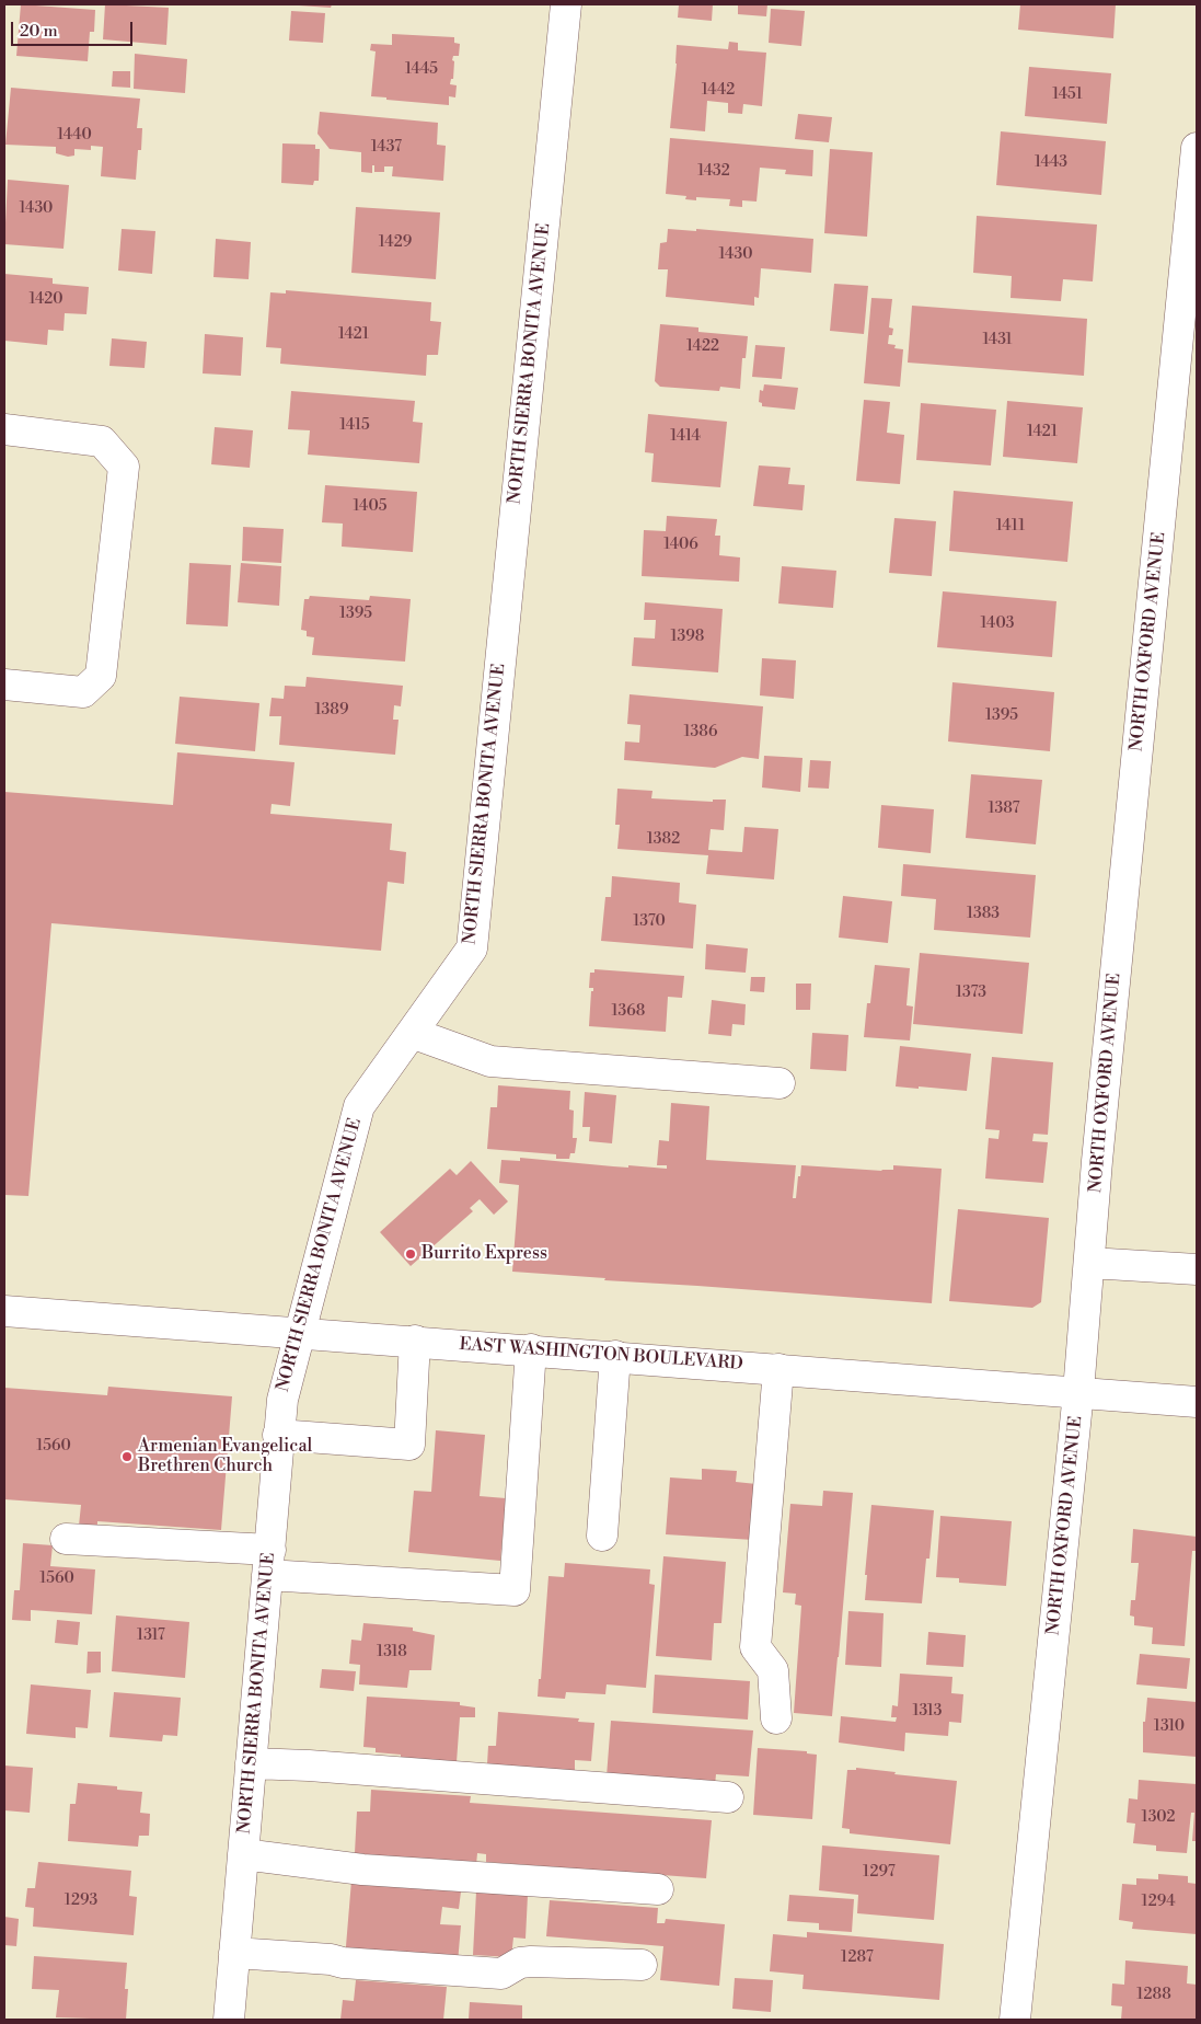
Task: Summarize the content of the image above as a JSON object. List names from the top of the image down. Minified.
{"streets":{"street":["NORTH SIERRA BONITA AVENUE","NORTH OXFORD AVENUE","EAST WASHINGTON BOULEVARD"]},"crossings":[["NORTH SIERRA BONITA AVENUE","EAST WASHINGTON BOULEVARD"],["NORTH OXFORD AVENUE","EAST WASHINGTON BOULEVARD"]],"places":["Burrito Express","Armenian Evangelical Brethren Church"],"house_numbers":["1445","1442","1451","1440","1437","1443","1432","1430","1429","1430","1420","1421","1431","1422","1415","1421","1414","1405","1411","1406","1395","1403","1398","1389","1395","1386","1387","1382","1383","1370","1373","1368","1560","1560","1317","1318","1313","1310","1302","1297","1293","1294","1287","1288"],"scale_bar":"20 m"}
